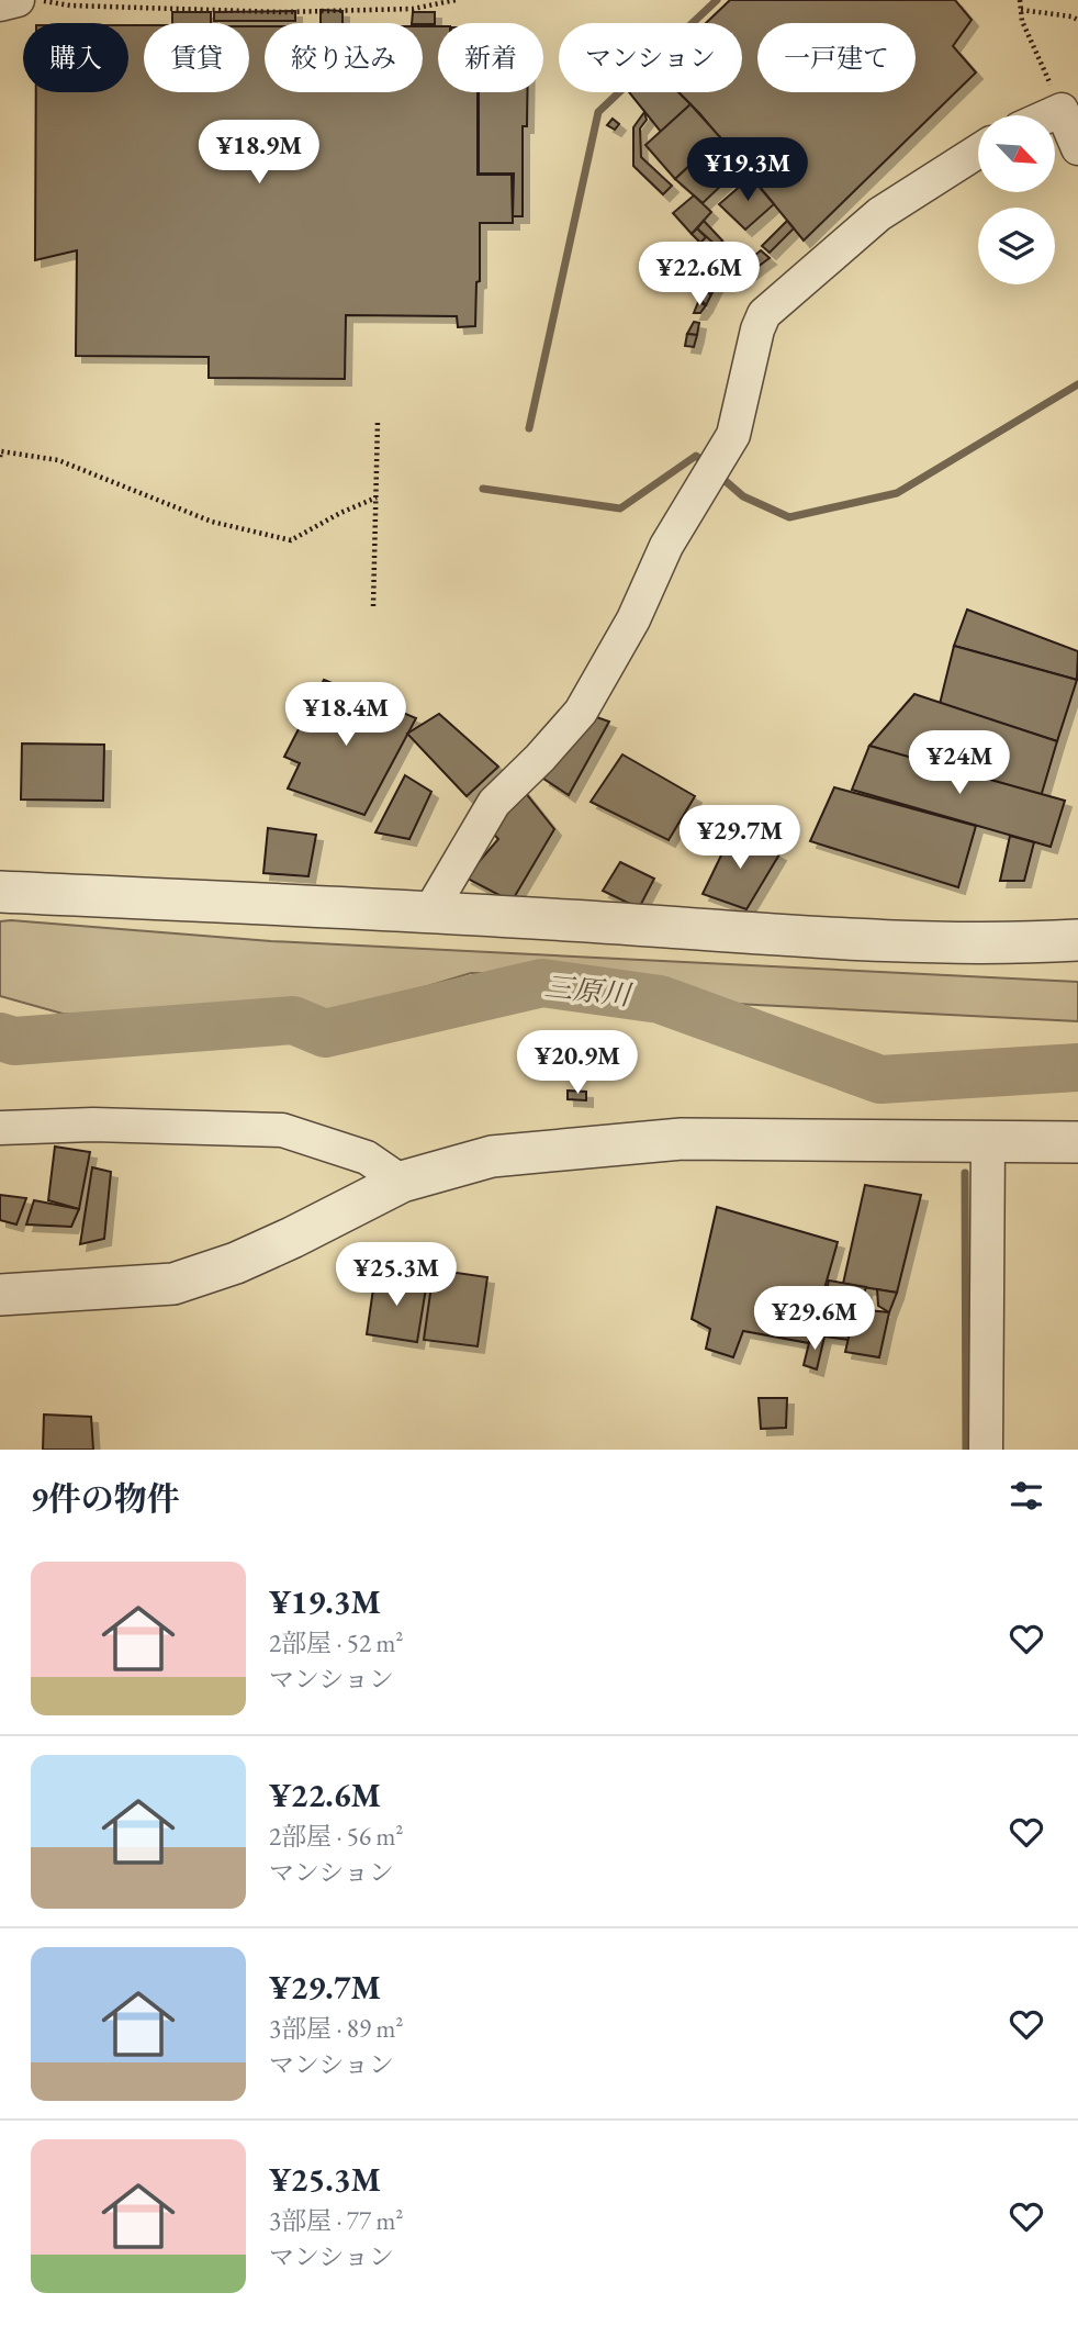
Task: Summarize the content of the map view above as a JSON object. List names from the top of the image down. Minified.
{"water":["三原川"],"north":"bottom right","page":{"chip":["購入","賃貸","絞り込み","新着","マンション","一戸建て"],"price":["¥18.9M","¥19.3M","¥22.6M","¥18.4M","¥24M","¥29.7M","¥20.9M","¥25.3M","¥29.6M"],"heading":"9件の物件","list":[{"name":"¥19.3M","note":"2部屋 · 52 m² · マンション"},{"name":"¥22.6M","note":"2部屋 · 56 m² · マンション"},{"name":"¥29.7M","note":"3部屋 · 89 m² · マンション"},{"name":"¥25.3M","note":"3部屋 · 77 m² · マンション"}]}}
